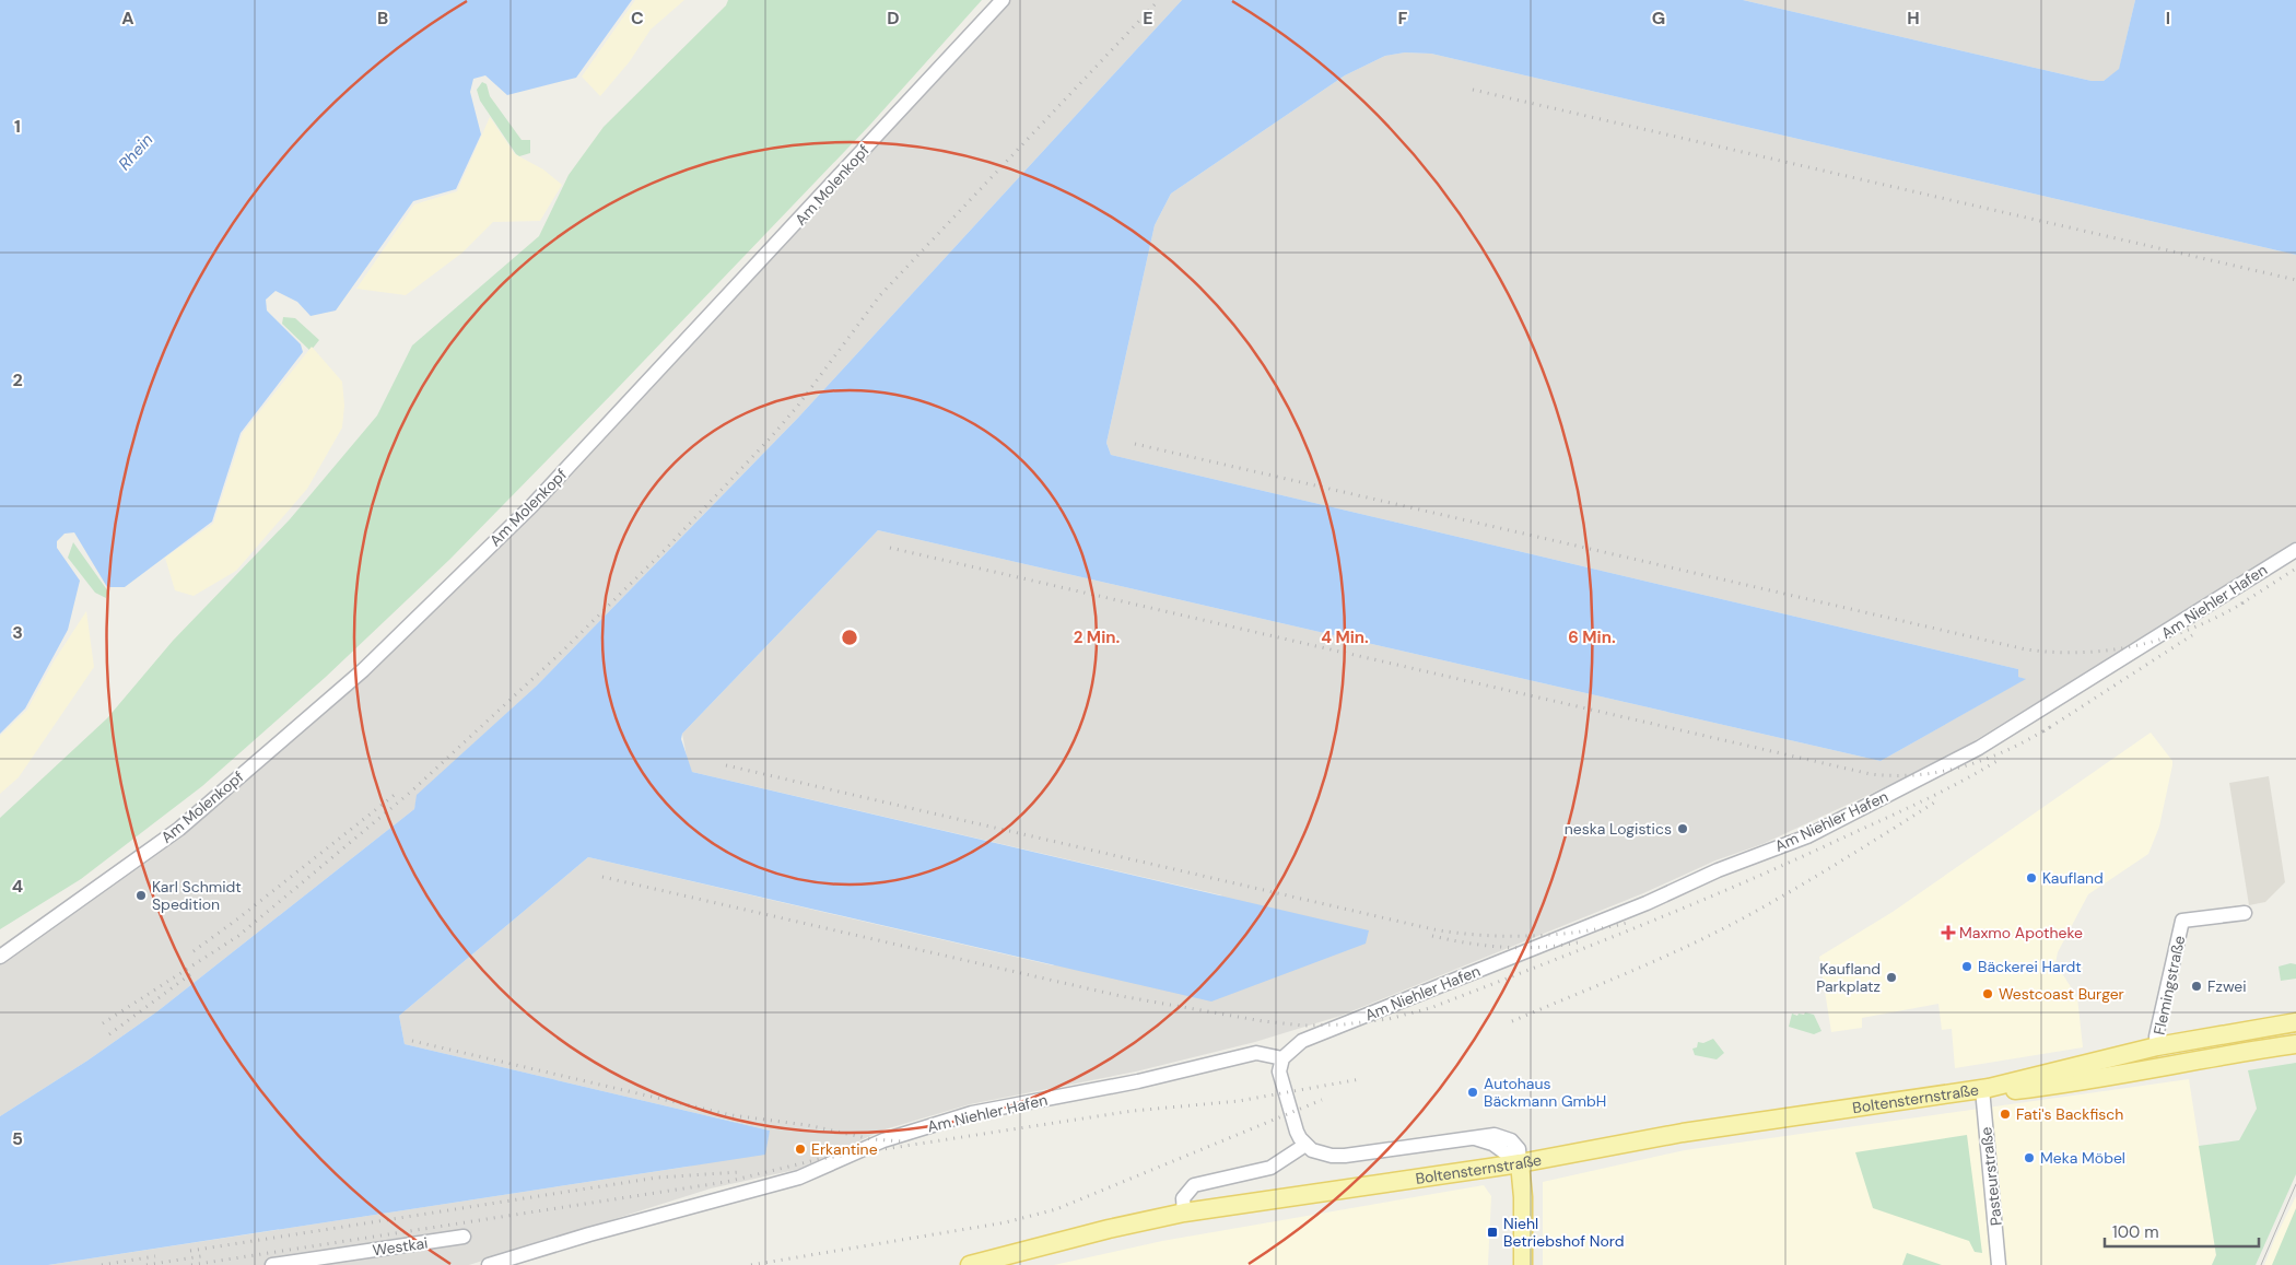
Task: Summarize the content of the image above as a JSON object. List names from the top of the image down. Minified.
{"streets":{"main road":["Boltensternstraße"],"street":["Am Molenkopf","Am Niehler Hafen","Flemingstraße","Pasteurstraße","Westkai"]},"crossings":[["Flemingstraße","Boltensternstraße"],["Boltensternstraße","Pasteurstraße"]],"water":["Rhein"],"places":{"other":["neska Logistics","Kaufland","Karl Schmidt Spedition","Bäckerei Hardt","Kaufland Parkplatz","Fzwei","Westcoast Burger","Autohaus Bäckmann GmbH","Fati's Backfisch","Erkantine","Meka Möbel"],"health":["Maxmo Apotheke"],"transit":["Niehl Betriebshof Nord"]},"scale_bar":"100 m","grid":{"columns":["A","B","C","D","E","F","G","H","I"],"rows":["1","2","3","4","5"]},"rings":["2 Min.","4 Min.","6 Min."]}
